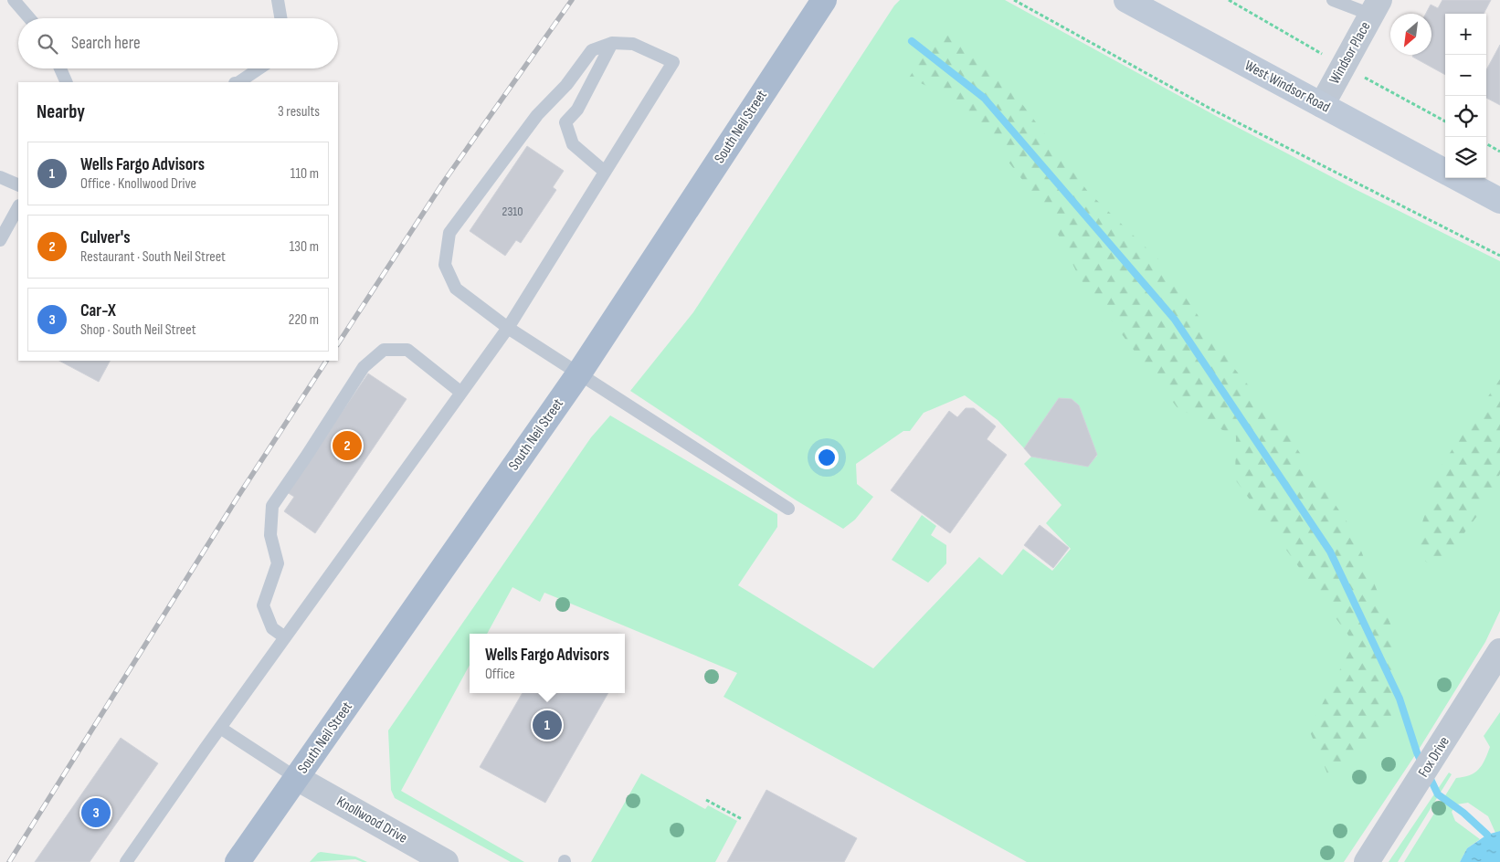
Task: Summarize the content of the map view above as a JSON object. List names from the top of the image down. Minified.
{"streets":{"main road":["West Windsor Road","South Neil Street"],"street":["Windsor Place","Fox Drive","Knollwood Drive"]},"crossings":[["Windsor Place","West Windsor Road"],["South Neil Street","Knollwood Drive"]],"house_numbers":["2310"],"north":"bottom left","page":{"map_buttons":["+","−"],"search":"Search here","heading":["Nearby","3 results"],"list":[{"mark":"1","name":"Wells Fargo Advisors","note":"Office · Knollwood Drive","value":"110 m"},{"mark":"2","name":"Culver's","note":"Restaurant · South Neil Street","value":"130 m"},{"mark":"3","name":"Car-X","note":"Shop · South Neil Street","value":"220 m"}],"pins":["2","1","3"],"popup":["Wells Fargo Advisors","Office"]}}
